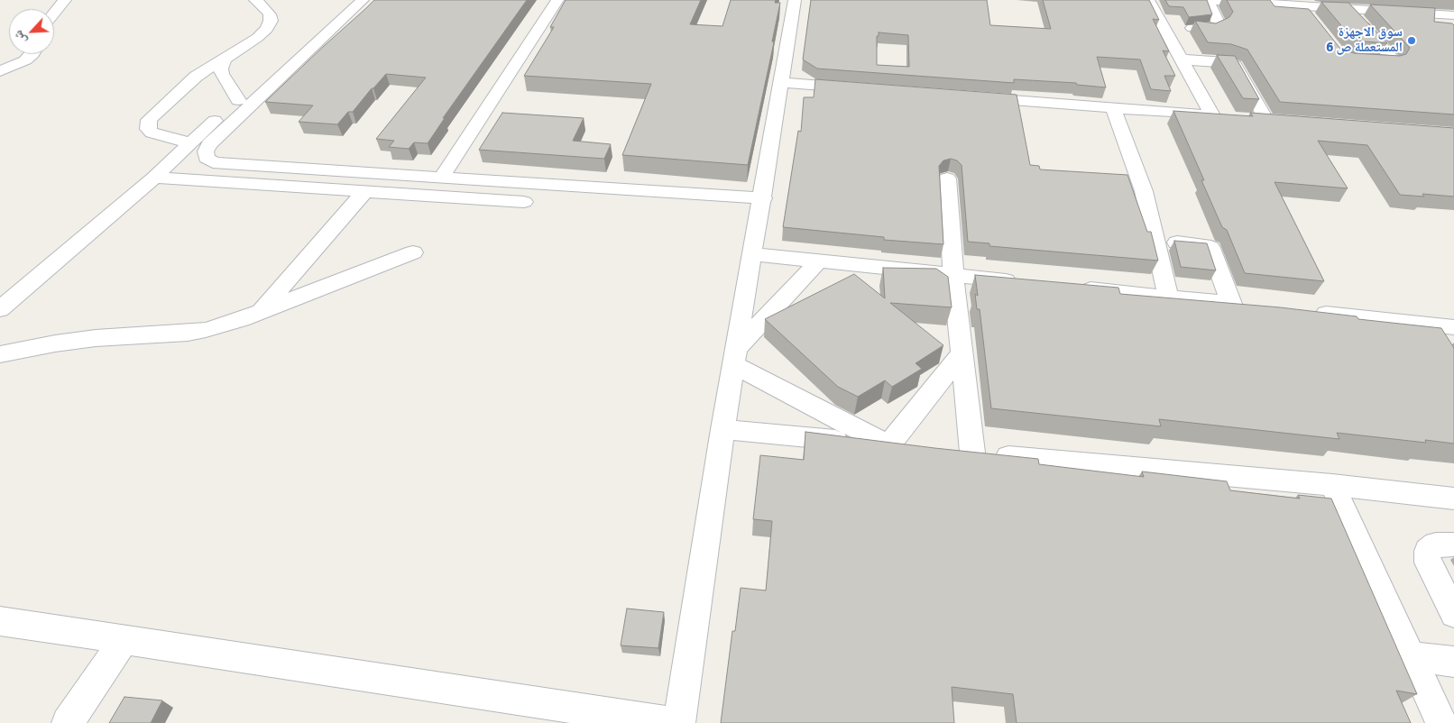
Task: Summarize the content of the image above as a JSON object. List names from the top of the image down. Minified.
{"places":["سوق الاجهزة المستعملة ص 6"],"north":"bottom left"}
